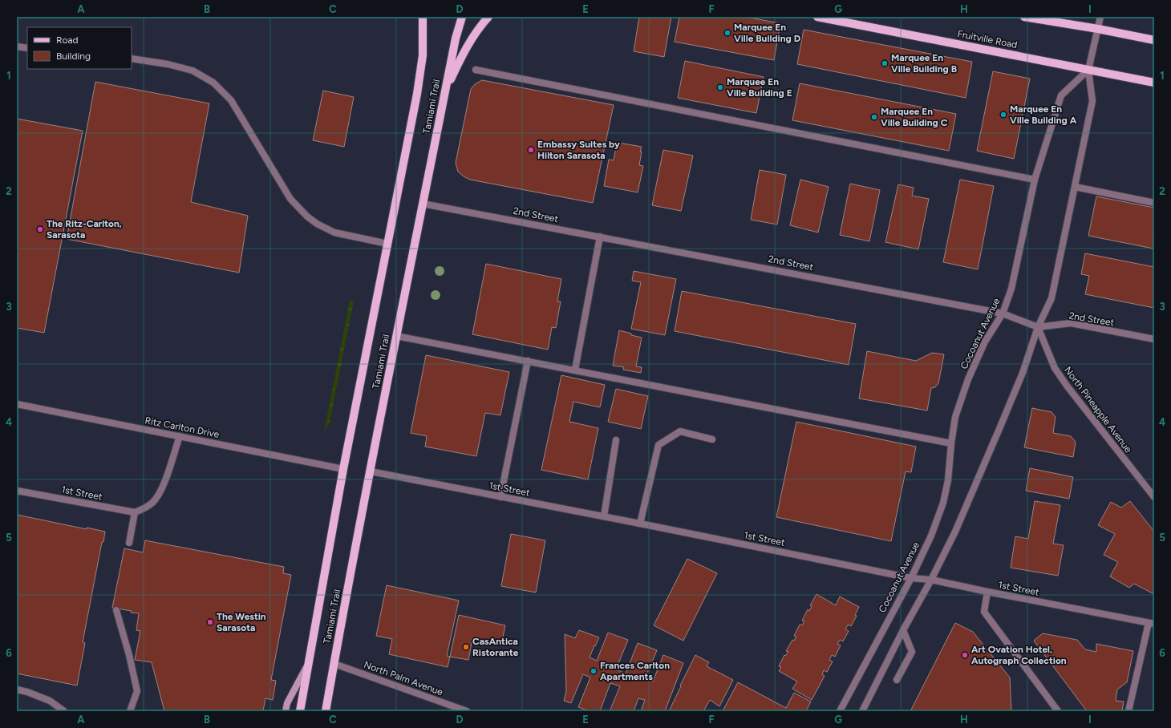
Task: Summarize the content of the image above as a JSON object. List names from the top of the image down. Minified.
{"streets":{"main road":["Fruitville Road","Tamiami Trail"],"street":["2nd Street","Cocoanut Avenue","North Pineapple Avenue","Ritz Carlton Drive","1st Street","North Palm Avenue"]},"crossings":[["Fruitville Road","Cocoanut Avenue"],["Tamiami Trail","2nd Street"],["Tamiami Trail","Ritz Carlton Drive"],["Tamiami Trail","1st Street"],["Tamiami Trail","North Palm Avenue"],["2nd Street","Cocoanut Avenue"],["2nd Street","North Pineapple Avenue"],["Cocoanut Avenue","1st Street"]],"places":["Marquee En Ville Building D","Marquee En Ville Building B","Marquee En Ville Building E","Marquee En Ville Building A","Marquee En Ville Building C","Embassy Suites by Hilton Sarasota","The Ritz-Carlton, Sarasota","The Westin Sarasota","CasAntica Ristorante","Art Ovation Hotel, Autograph Collection","Frances Carlton Apartments"],"legend":["Road","Building"],"grid":{"columns":["A","B","C","D","E","F","G","H","I"],"rows":["1","2","3","4","5","6"]}}
